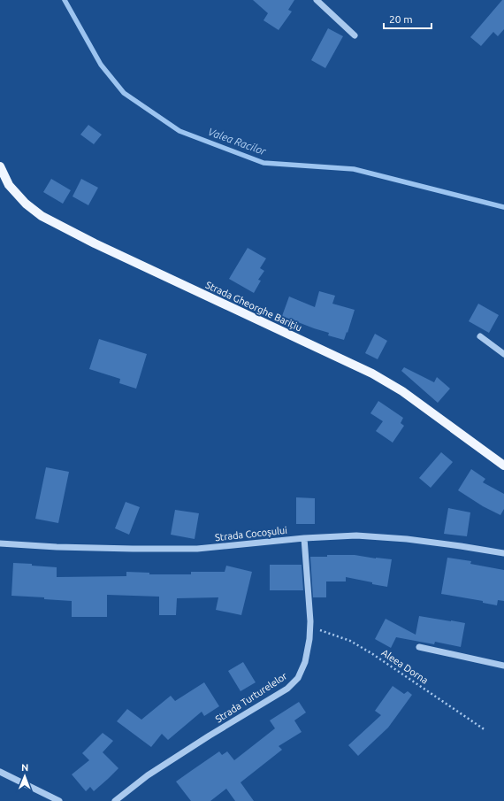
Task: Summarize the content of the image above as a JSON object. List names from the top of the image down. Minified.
{"streets":{"main road":["Strada Gheorghe Barițiu"],"street":["Strada Cocoșului","Strada Turturelelor"],"path":["Aleea Dorna"]},"crossings":[["Strada Cocoșului","Strada Turturelelor"],["Aleea Dorna","Strada Turturelelor"]],"water":["Valea Racilor"],"scale_bar":"20 m","north":"top"}
